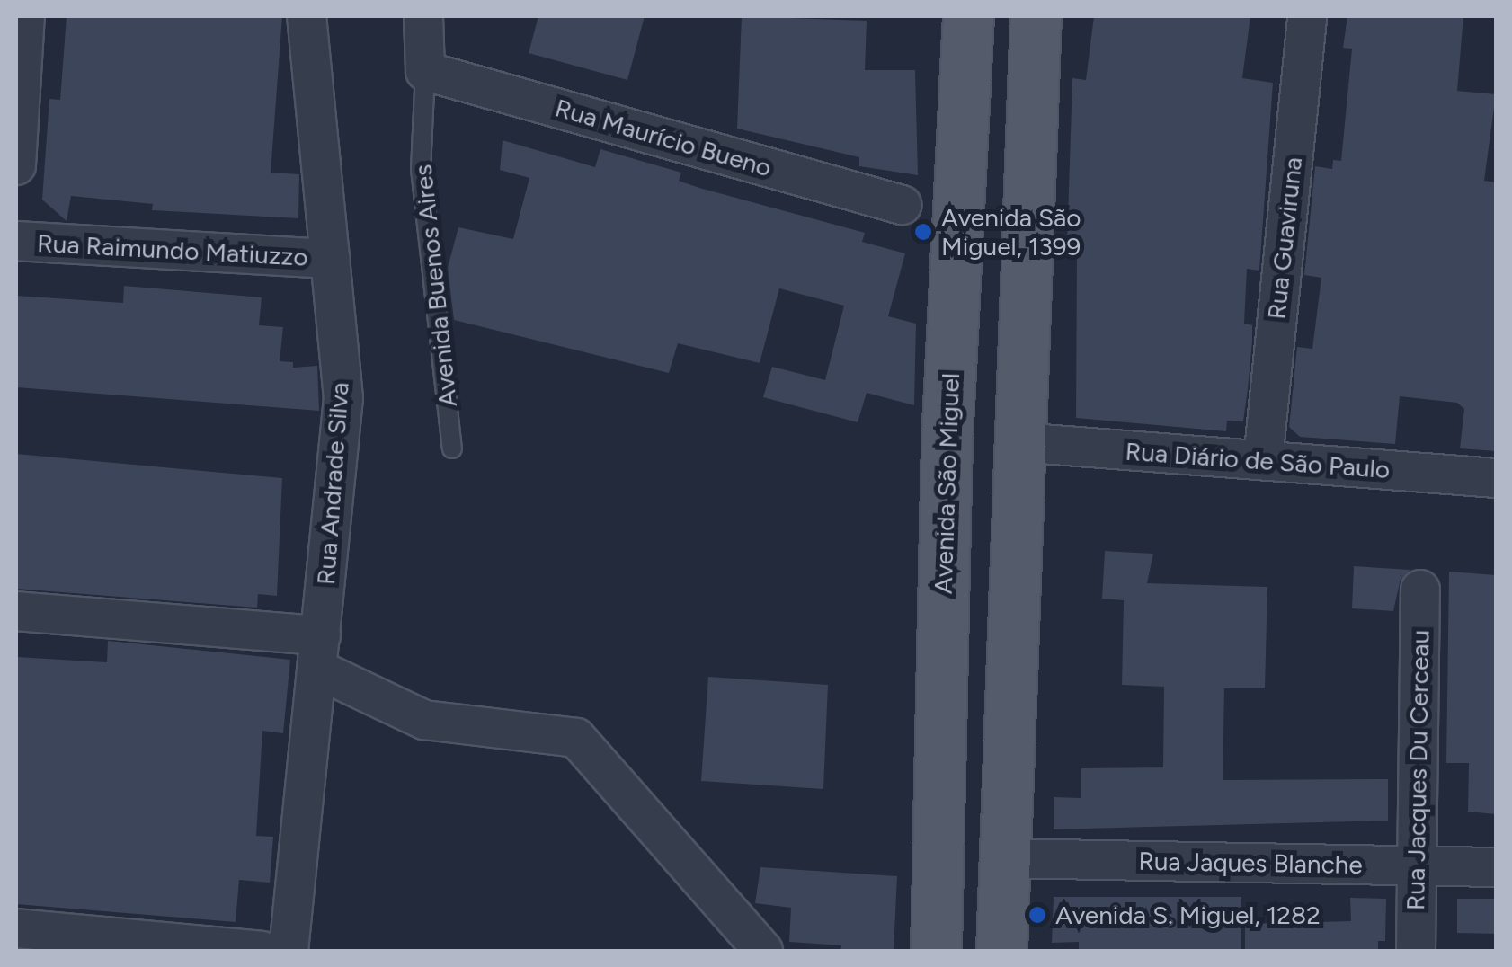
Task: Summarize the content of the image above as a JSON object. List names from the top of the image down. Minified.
{"streets":{"main road":["Avenida São Miguel"],"street":["Rua Maurício Bueno","Rua Guaviruna","Rua Raimundo Matiuzzo","Avenida Buenos Aires","Rua Diário de São Paulo","Rua Andrade Silva","Rua Jacques Du Cerceau","Rua Jaques Blanche"]},"crossings":[["Rua Maurício Bueno","Avenida Buenos Aires"],["Rua Guaviruna","Rua Diário de São Paulo"],["Rua Raimundo Matiuzzo","Rua Andrade Silva"],["Rua Jacques Du Cerceau","Rua Jaques Blanche"]],"places":["Avenida São Miguel, 1399","Avenida S. Miguel, 1282"]}
